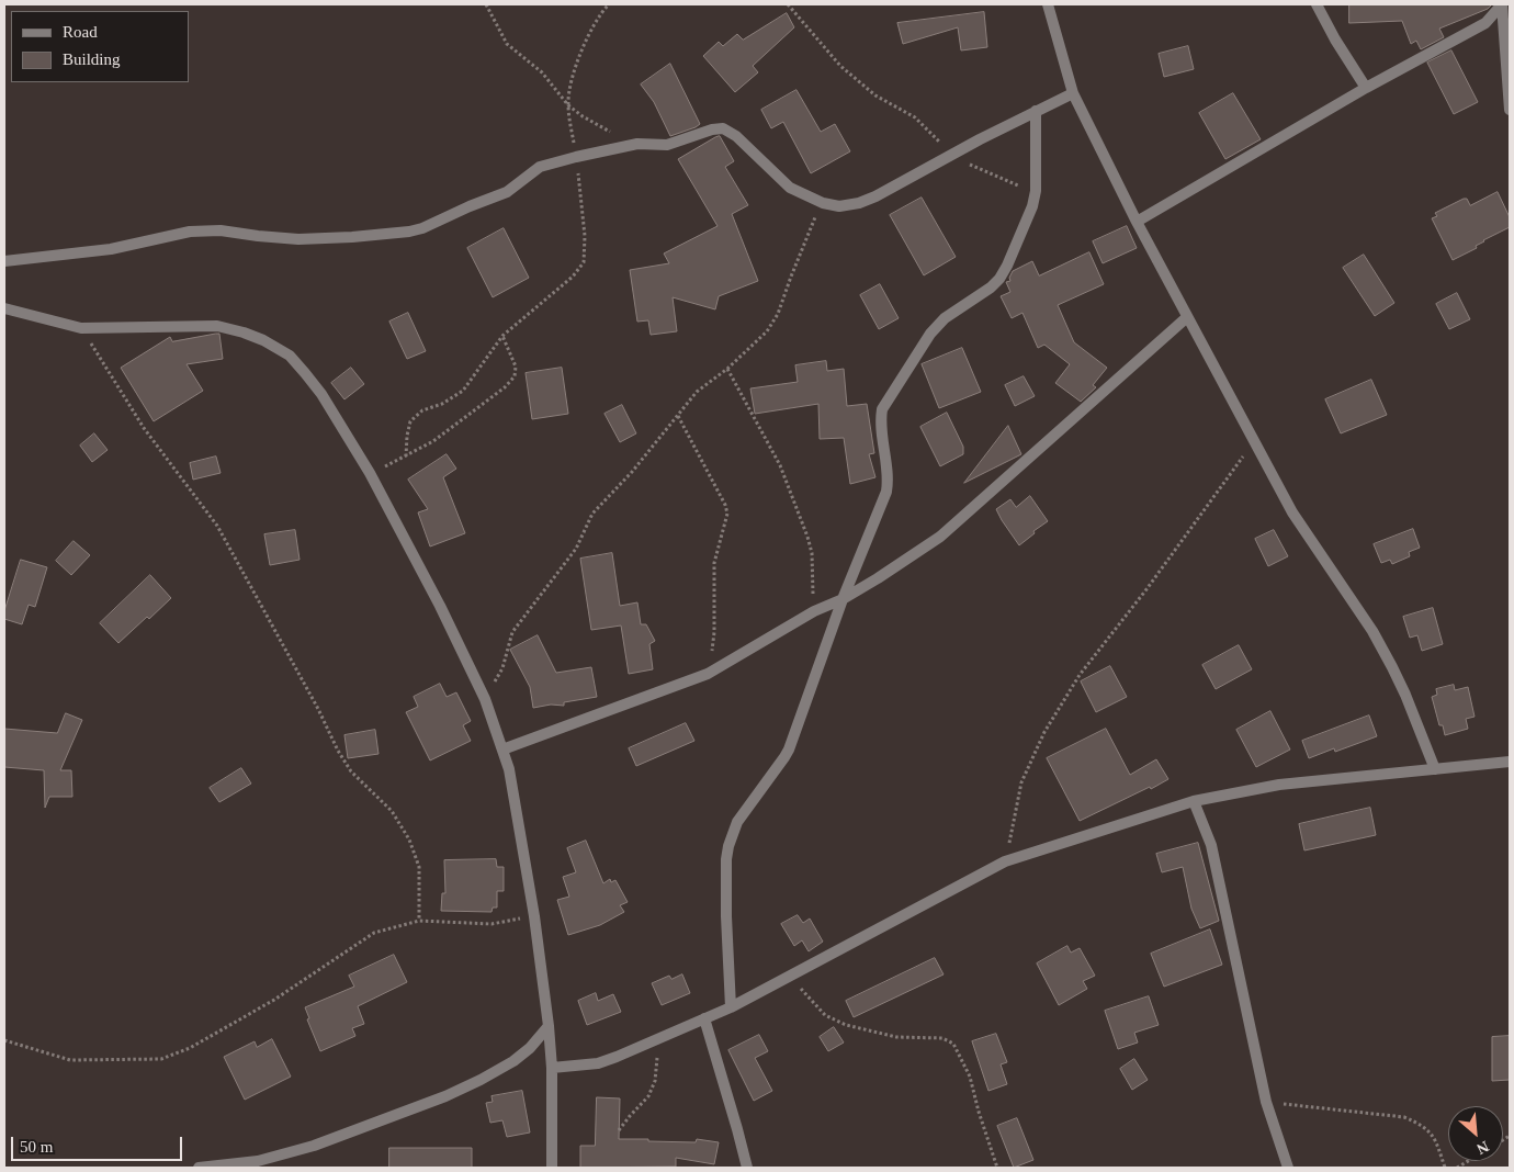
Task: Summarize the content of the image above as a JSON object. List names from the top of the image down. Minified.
{"legend":["Road","Building"],"scale_bar":"50 m","north":"bottom right"}
